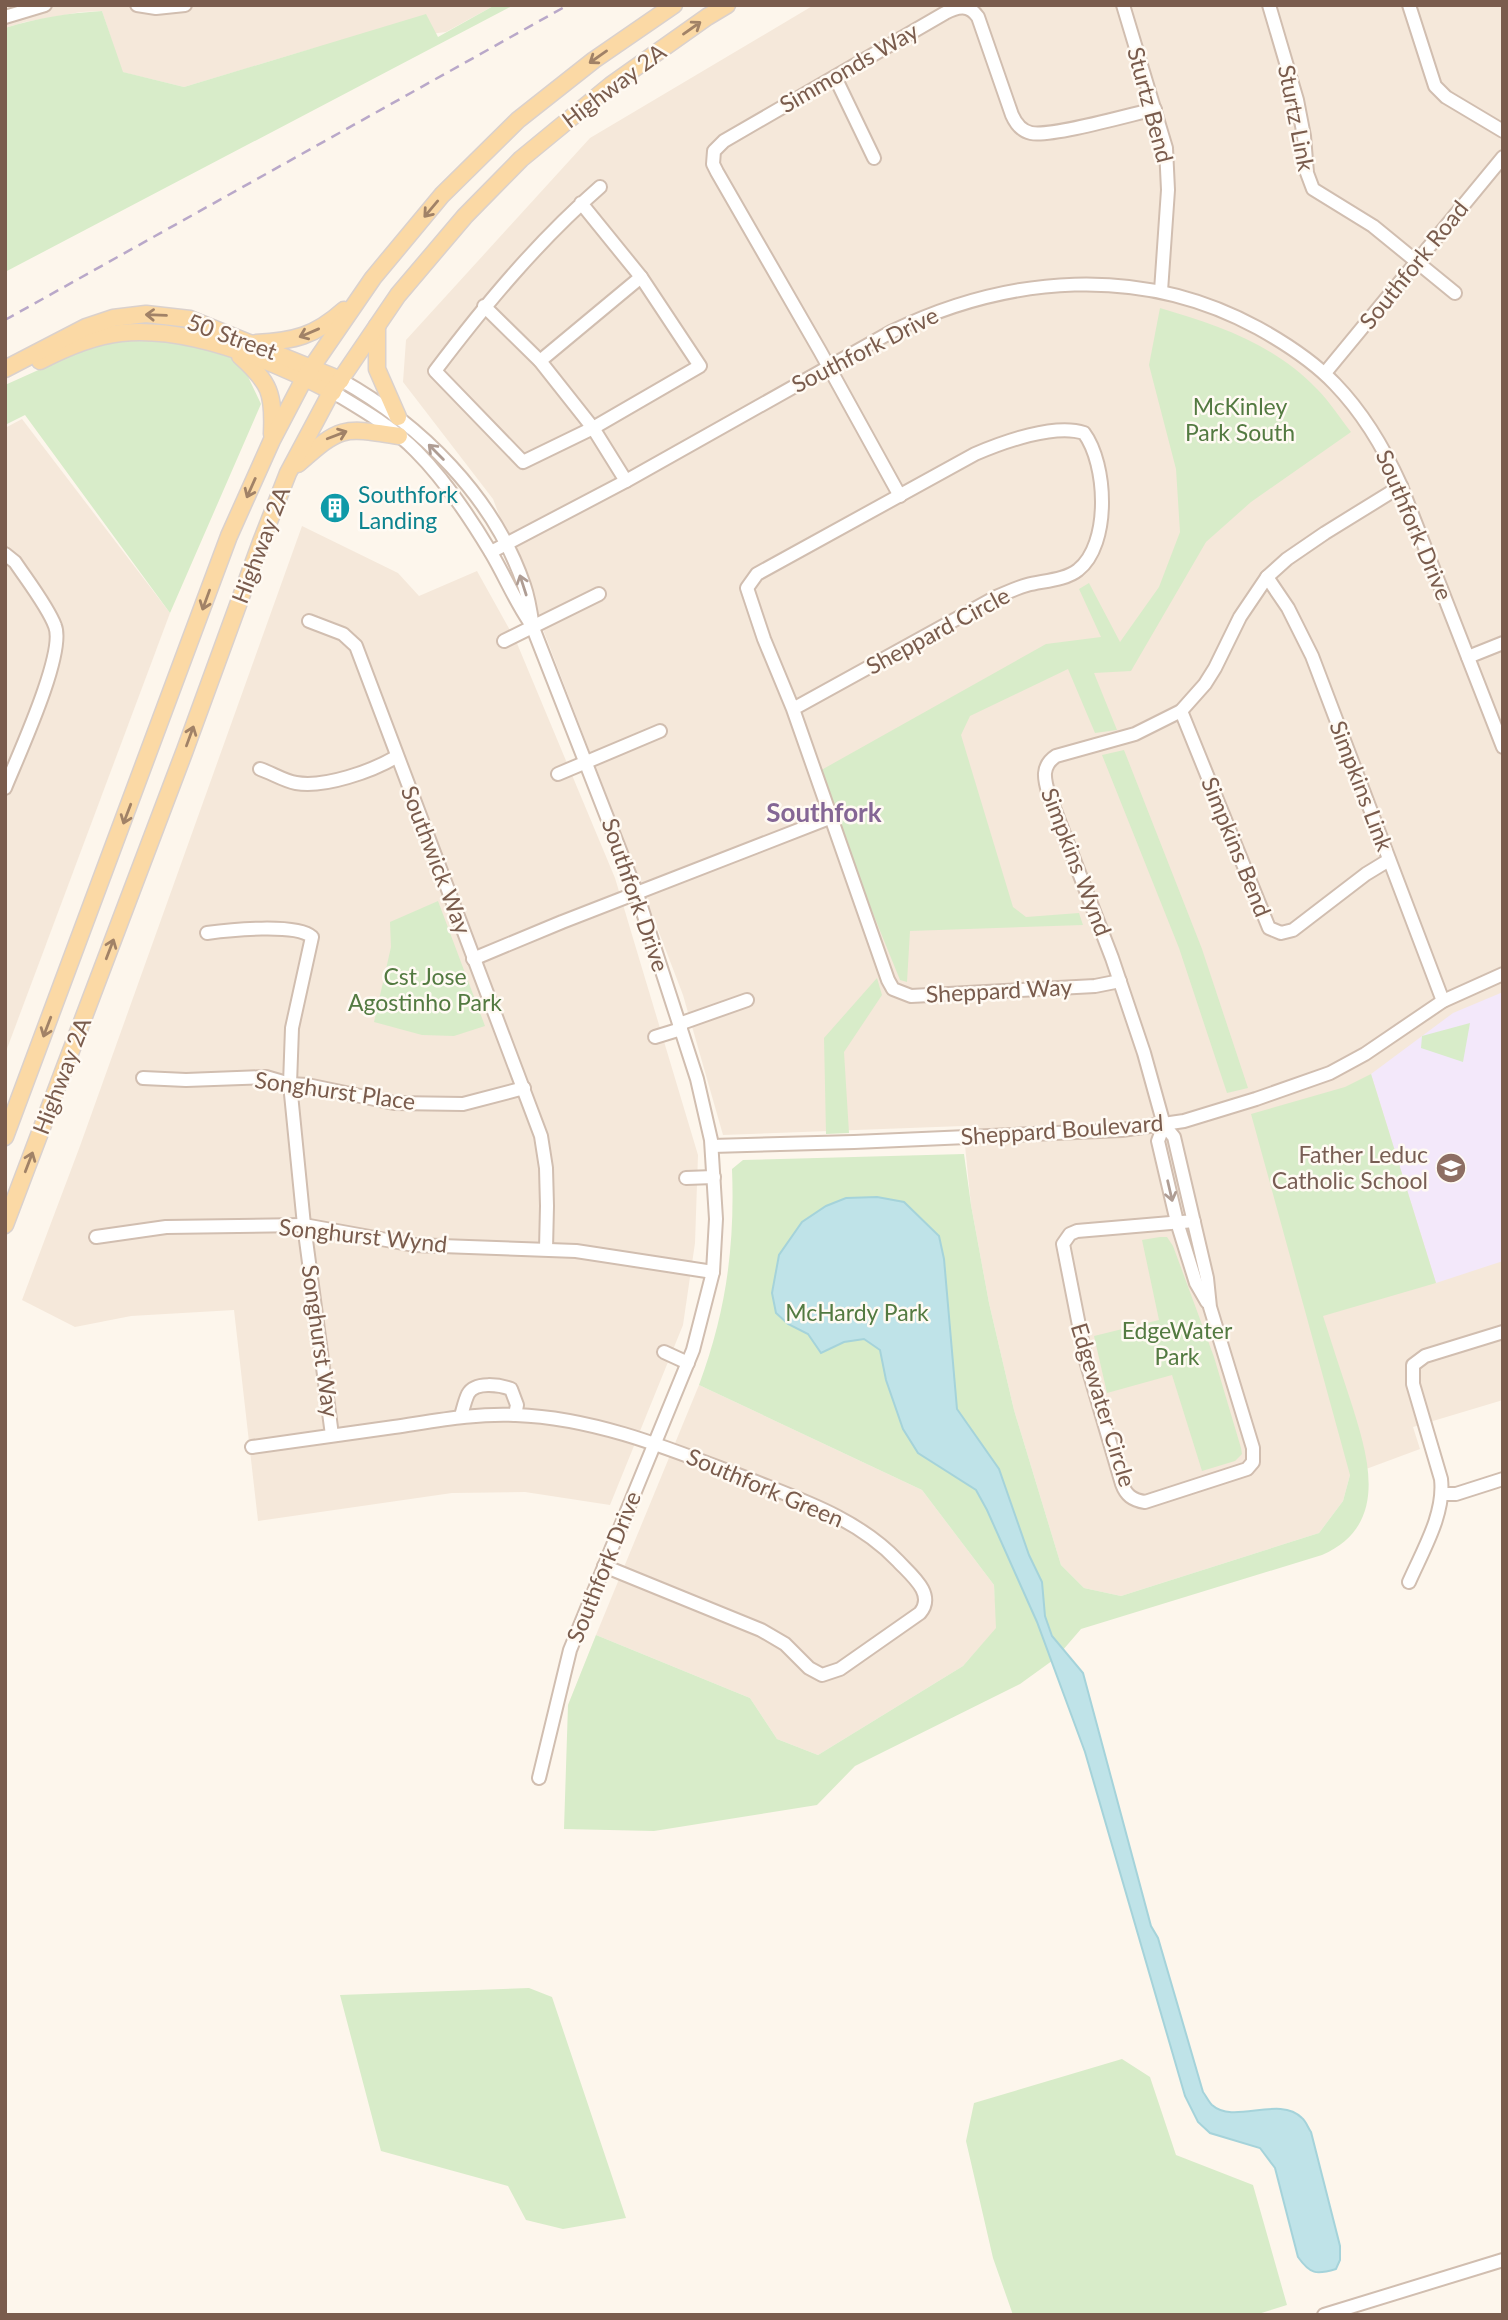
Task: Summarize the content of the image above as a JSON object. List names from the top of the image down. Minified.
{"streets":{"main road":["Highway 2A","50 Street"],"street":["Simmonds Way","Sturtz Bend","Sturtz Link","Southfork Road","Southfork Drive","Sheppard Circle","Simpkins Link","Simpkins Bend","Southwick Way","Simpkins Wynd","Sheppard Way","Songhurst Place","Sheppard Boulevard","Songhurst Wynd","Songhurst Way","Edgewater Circle","Southfork Green"]},"crossings":[["Simmonds Way","Sturtz Bend"],["Simmonds Way","Southfork Drive"],["Highway 2A","50 Street"],["Highway 2A","Southfork Drive"],["Sturtz Bend","Southfork Drive"],["Sturtz Link","Southfork Road"],["Southfork Road","Southfork Drive"],["50 Street","Southfork Drive"],["Southfork Drive","Simpkins Wynd"],["Southfork Drive","Sheppard Boulevard"],["Southfork Drive","Songhurst Wynd"],["Southfork Drive","Southfork Green"],["Sheppard Circle","Sheppard Way"],["Simpkins Link","Simpkins Bend"],["Simpkins Link","Simpkins Wynd"],["Simpkins Link","Sheppard Boulevard"],["Simpkins Bend","Simpkins Wynd"],["Southwick Way","Songhurst Place"],["Southwick Way","Songhurst Wynd"],["Simpkins Wynd","Sheppard Way"],["Simpkins Wynd","Sheppard Boulevard"],["Songhurst Place","Songhurst Way"],["Songhurst Wynd","Songhurst Way"]],"districts":["Southfork"],"parks":["McKinley Park South","Cst Jose Agostinho Park","McHardy Park","EdgeWater Park"],"places":{"building":["Southfork Landing"],"school or university":["Father Leduc Catholic School"]}}
